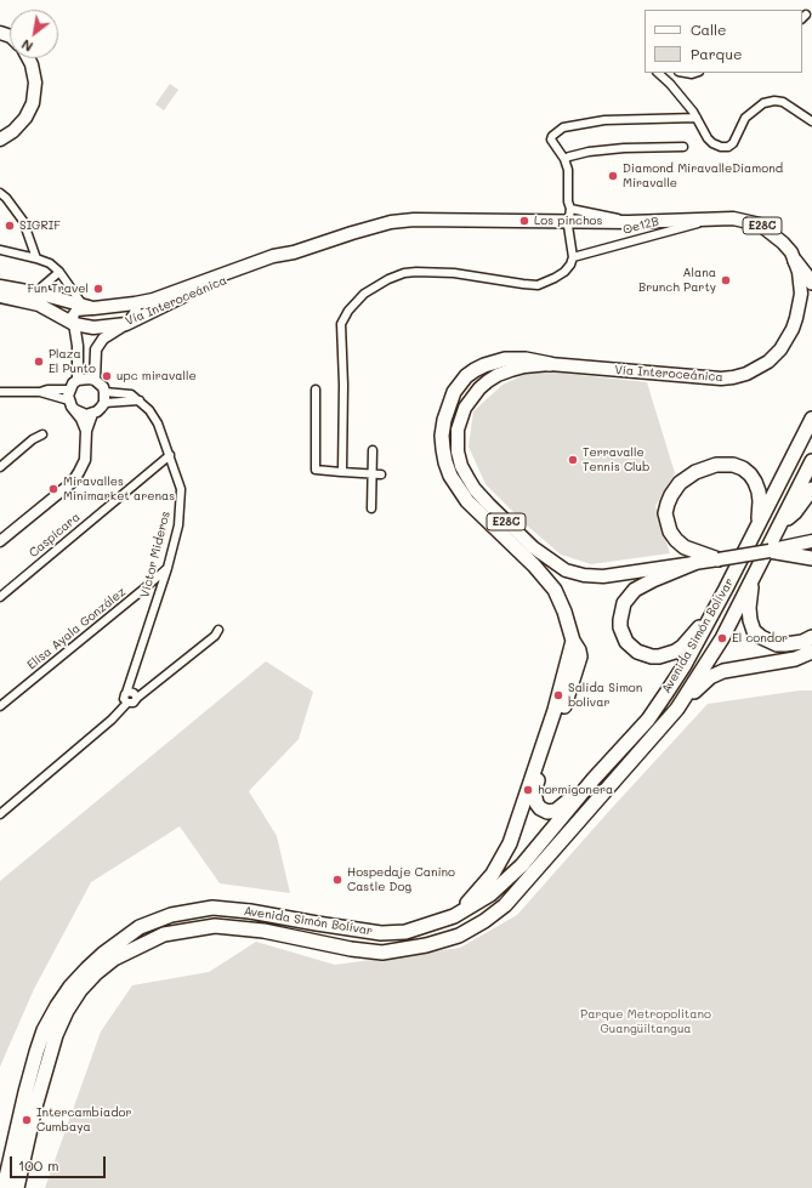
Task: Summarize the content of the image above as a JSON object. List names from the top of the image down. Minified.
{"streets":{"highway":["Avenida Simón Bolívar"],"main road":["E28C","Vía Interoceánica"],"street":["Oe12B","Caspicara","Victor Mideros","Elisa Ayala González"]},"crossings":[["Oe12B","Vía Interoceánica"],["Caspicara","Victor Mideros"],["Victor Mideros","Elisa Ayala González"]],"parks":["Parque Metropolitano Guangüiltangua"],"places":["Diamond MiravalleDiamond Miravalle","Los pinchos","SIGRIF","Alana Brunch Party","Fun Travel","Plaza El Punto","upc miravalle","Terravalle Tennis Club","Miravalles Minimarket arenas","El condor","Salida Simon bolivar","hormigonera","Hospedaje Canino Castle Dog","Intercambiador Cumbaya"],"legend":["Calle","Parque"],"scale_bar":"100 m","north":"bottom left"}
